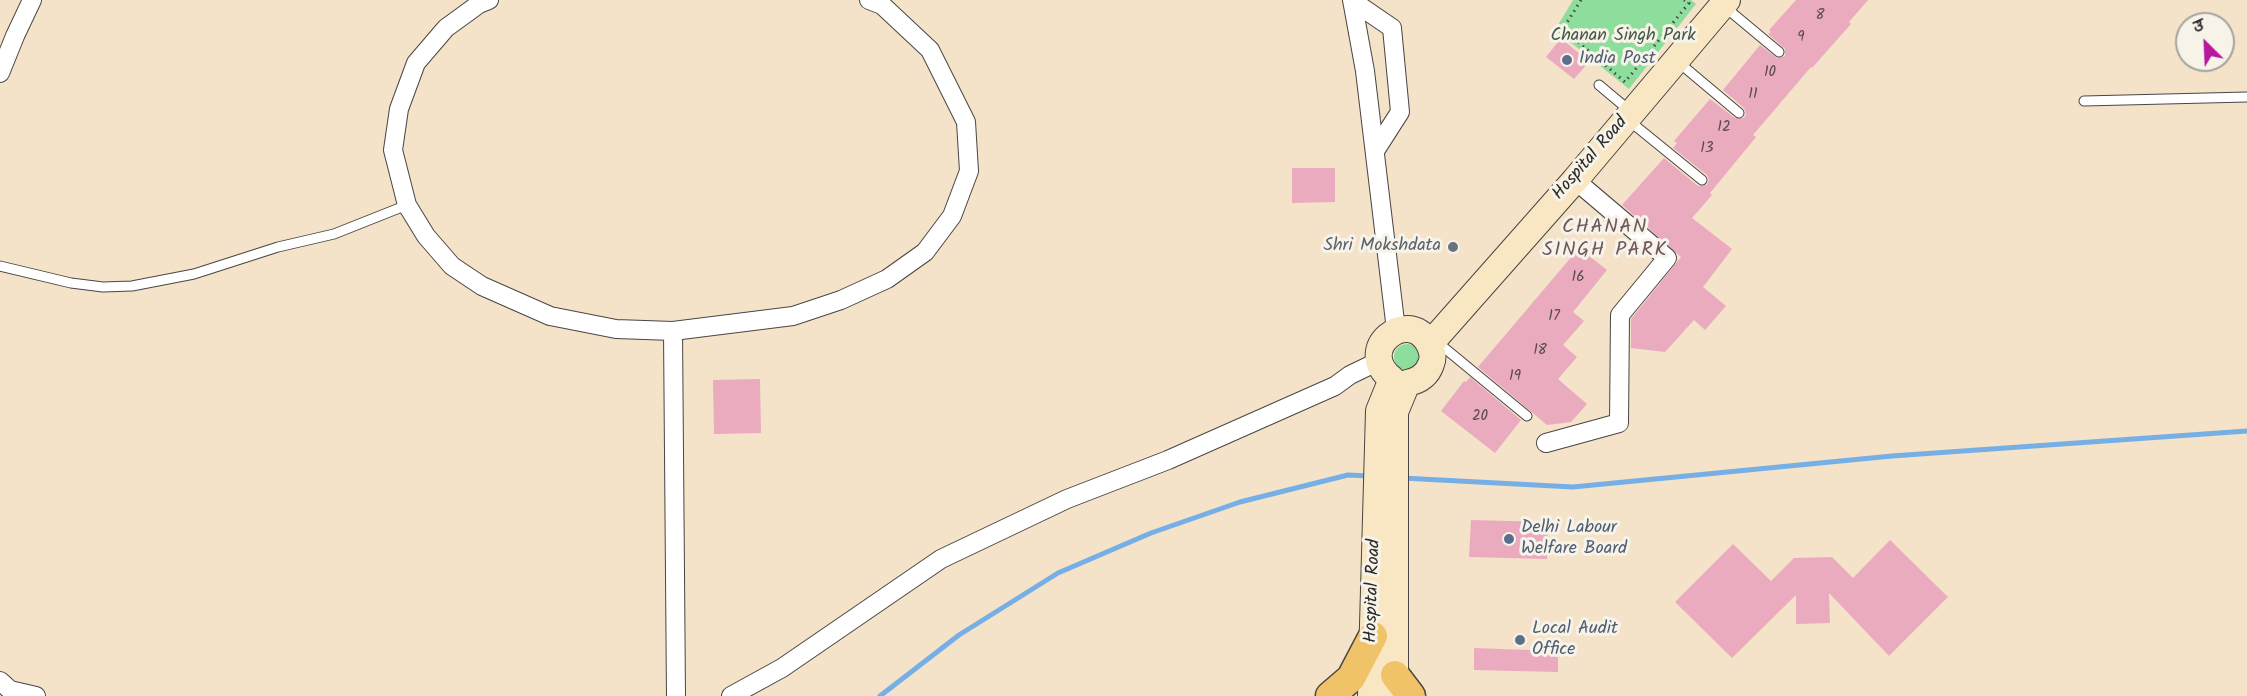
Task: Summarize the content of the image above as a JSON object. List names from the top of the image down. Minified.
{"streets":{"street":["Hospital Road"]},"districts":["CHANAN SINGH PARK"],"parks":["Chanan Singh Park"],"places":["India Post","Shri Mokshdata","Delhi Labour Welfare Board","Local Audit Office"],"house_numbers":["8","9","10","11","12","13","16","17","18","19","20"],"north":"top left"}
